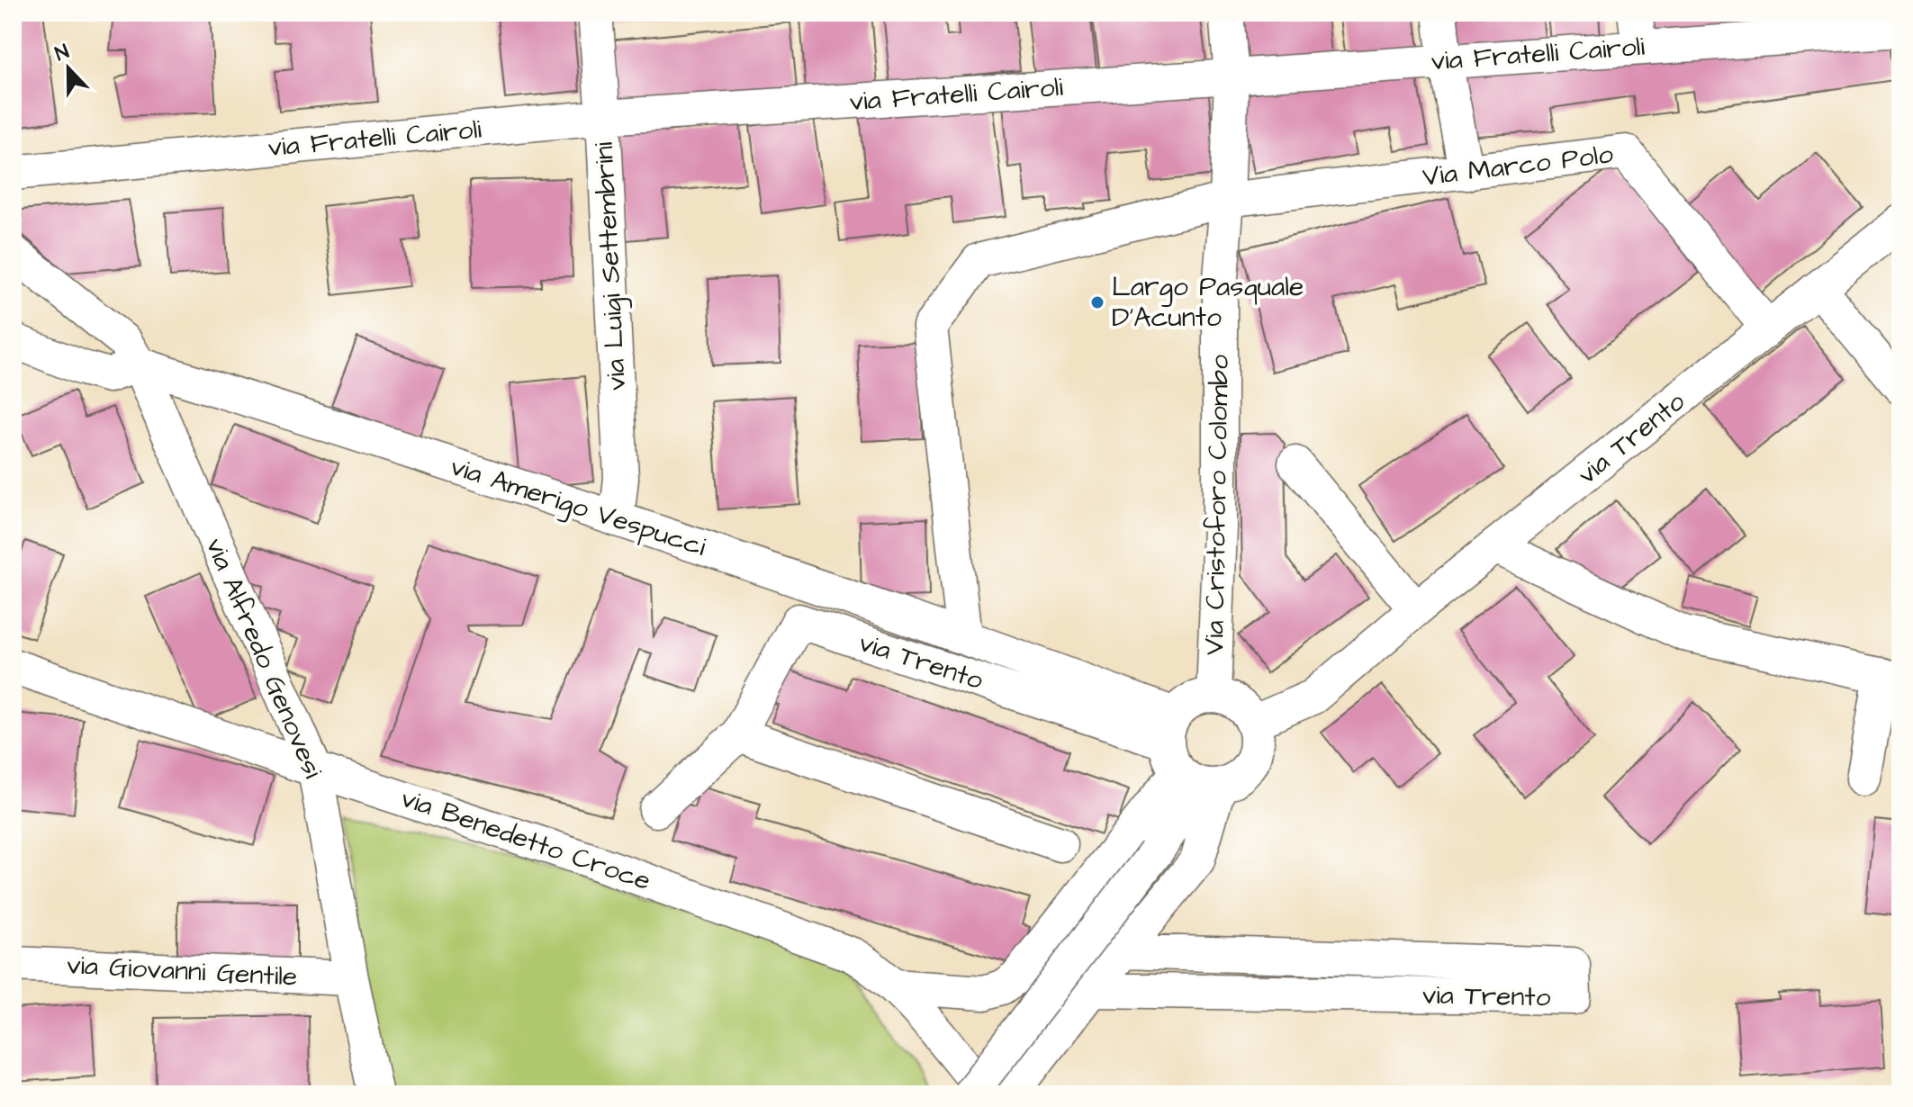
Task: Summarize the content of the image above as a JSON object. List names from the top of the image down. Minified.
{"streets":{"street":["via Fratelli Cairoli","Via Marco Polo","via Luigi Settembrini","via Trento","Via Cristoforo Colombo","via Amerigo Vespucci","via Alfredo Genovesi","via Benedetto Croce","via Giovanni Gentile"]},"crossings":[["via Fratelli Cairoli","via Luigi Settembrini"],["via Fratelli Cairoli","Via Cristoforo Colombo"],["Via Marco Polo","via Trento"],["Via Marco Polo","Via Cristoforo Colombo"],["Via Marco Polo","via Amerigo Vespucci"],["via Luigi Settembrini","via Amerigo Vespucci"],["via Trento","Via Cristoforo Colombo"],["via Trento","via Amerigo Vespucci"],["Via Cristoforo Colombo","via Amerigo Vespucci"],["via Amerigo Vespucci","via Alfredo Genovesi"],["via Alfredo Genovesi","via Benedetto Croce"],["via Alfredo Genovesi","via Giovanni Gentile"]],"places":["Largo Pasquale D'Acunto"],"north":"top"}
